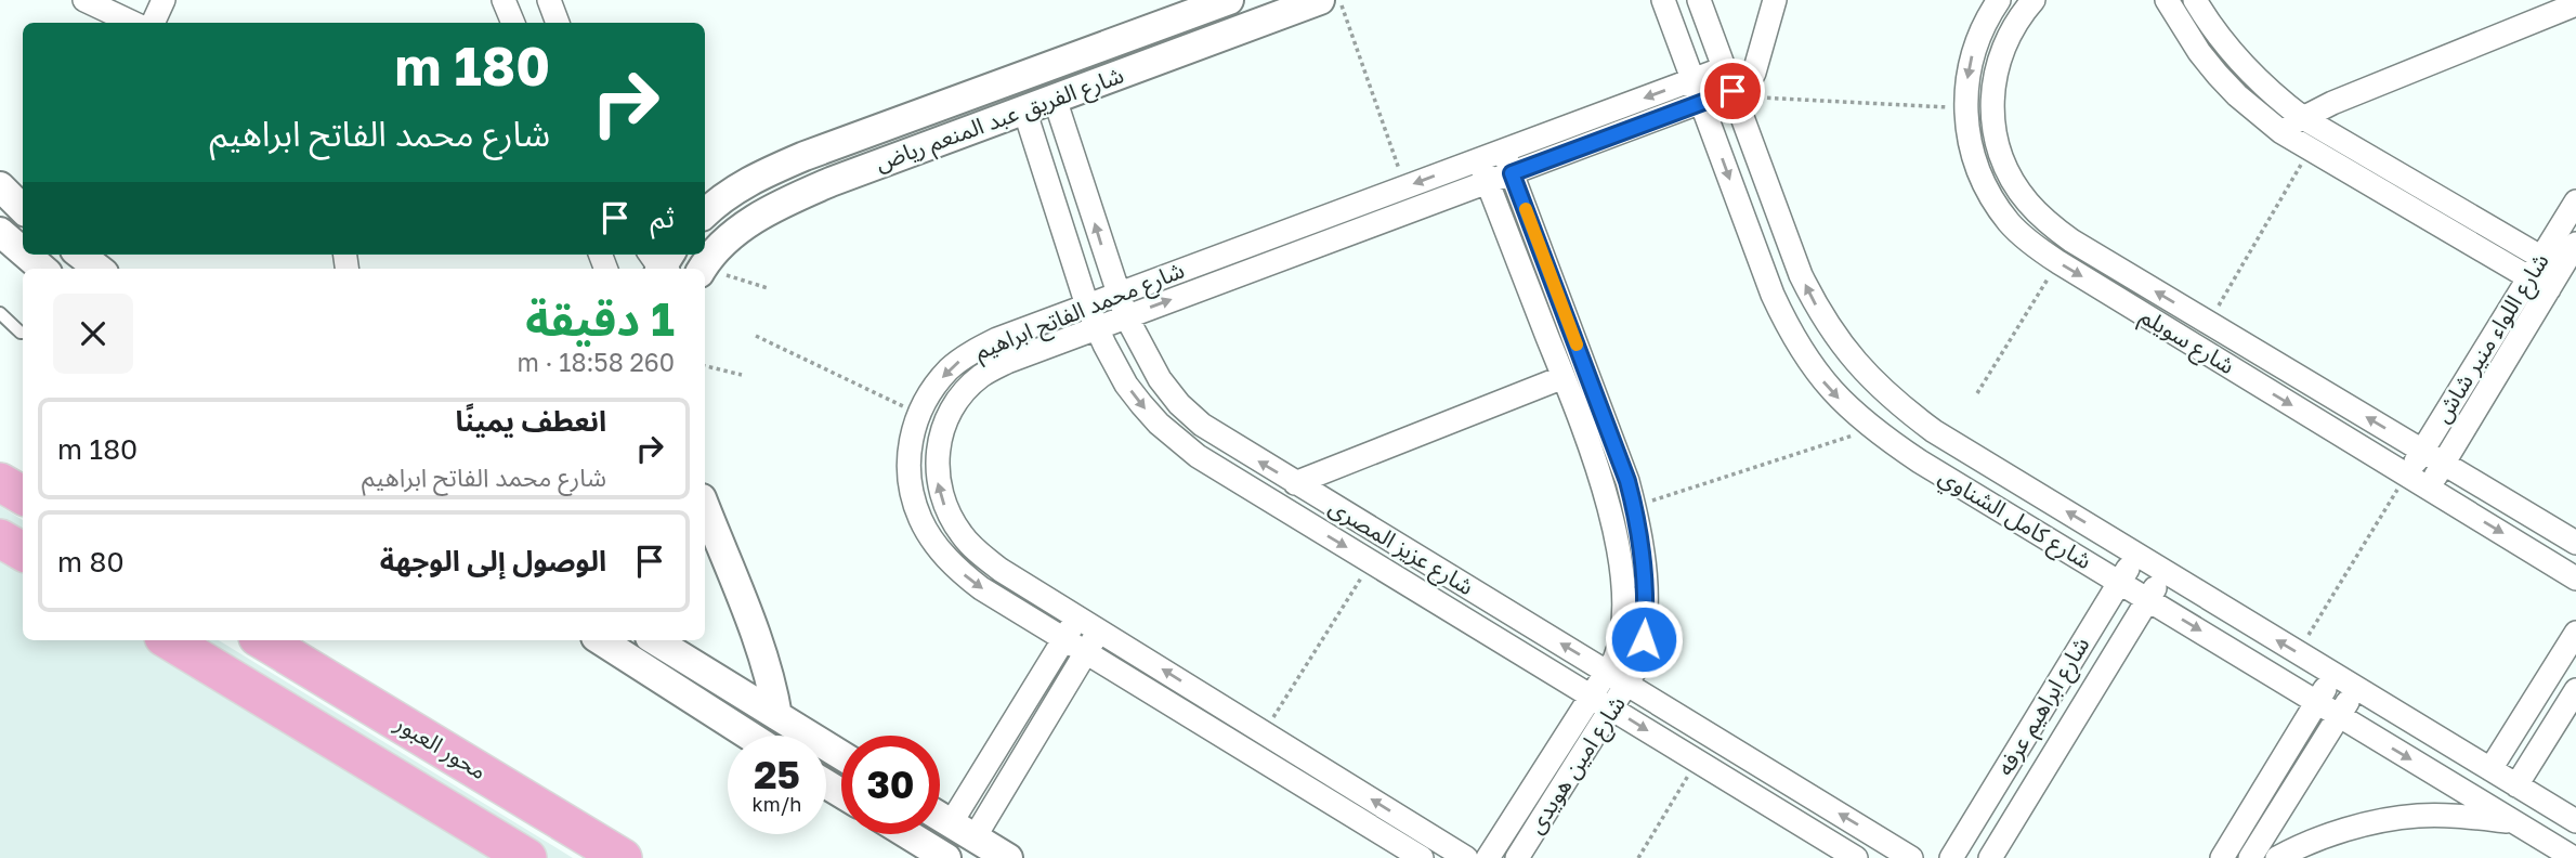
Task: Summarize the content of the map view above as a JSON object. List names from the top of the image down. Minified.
{"streets":{"highway":["محور العبور"],"street":["شارع الفريق عبد المنعم رياض","شارع محمد الفاتح ابراهيم","شارع اللواء منير شاش","شارع سويلم","شارع كامل الشناوي","شارع عزيز المصرى","شارع ابراهيم عرفه","شارع امين هويدى"]},"crossings":[["شارع الفريق عبد المنعم رياض","شارع عزيز المصرى"],["شارع محمد الفاتح ابراهيم","شارع كامل الشناوي"],["شارع محمد الفاتح ابراهيم","شارع عزيز المصرى"],["شارع محمد الفاتح ابراهيم","شارع امين هويدى"],["شارع اللواء منير شاش","شارع سويلم"],["شارع كامل الشناوي","شارع ابراهيم عرفه"],["شارع عزيز المصرى","شارع امين هويدى"]],"page":{"turn":["180 m","شارع محمد الفاتح ابراهيم"],"then":"ثم","heading":["1 دقيقة","260 m · 18:58"],"list":[{"name":"انعطف يمينًا","note":"شارع محمد الفاتح ابراهيم","value":"180 m"},{"name":"الوصول إلى الوجهة","value":"80 m"}],"speed":"25 km/h","limit":"30"}}
